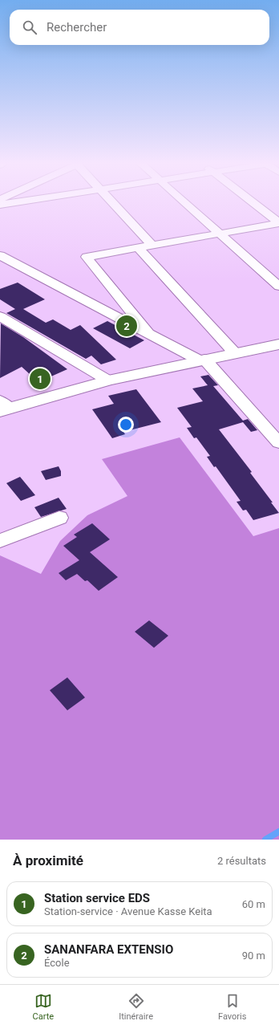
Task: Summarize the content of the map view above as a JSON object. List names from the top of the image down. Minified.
{"page":{"search":"Rechercher","pins":["2","1"],"heading":["À proximité","2 résultats"],"list":[{"mark":"1","name":"Station service EDS","note":"Station-service · Avenue Kasse Keita","value":"60 m"},{"mark":"2","name":"SANANFARA EXTENSIO","note":"École","value":"90 m"}],"nav":["Carte","Itinéraire","Favoris"]}}
